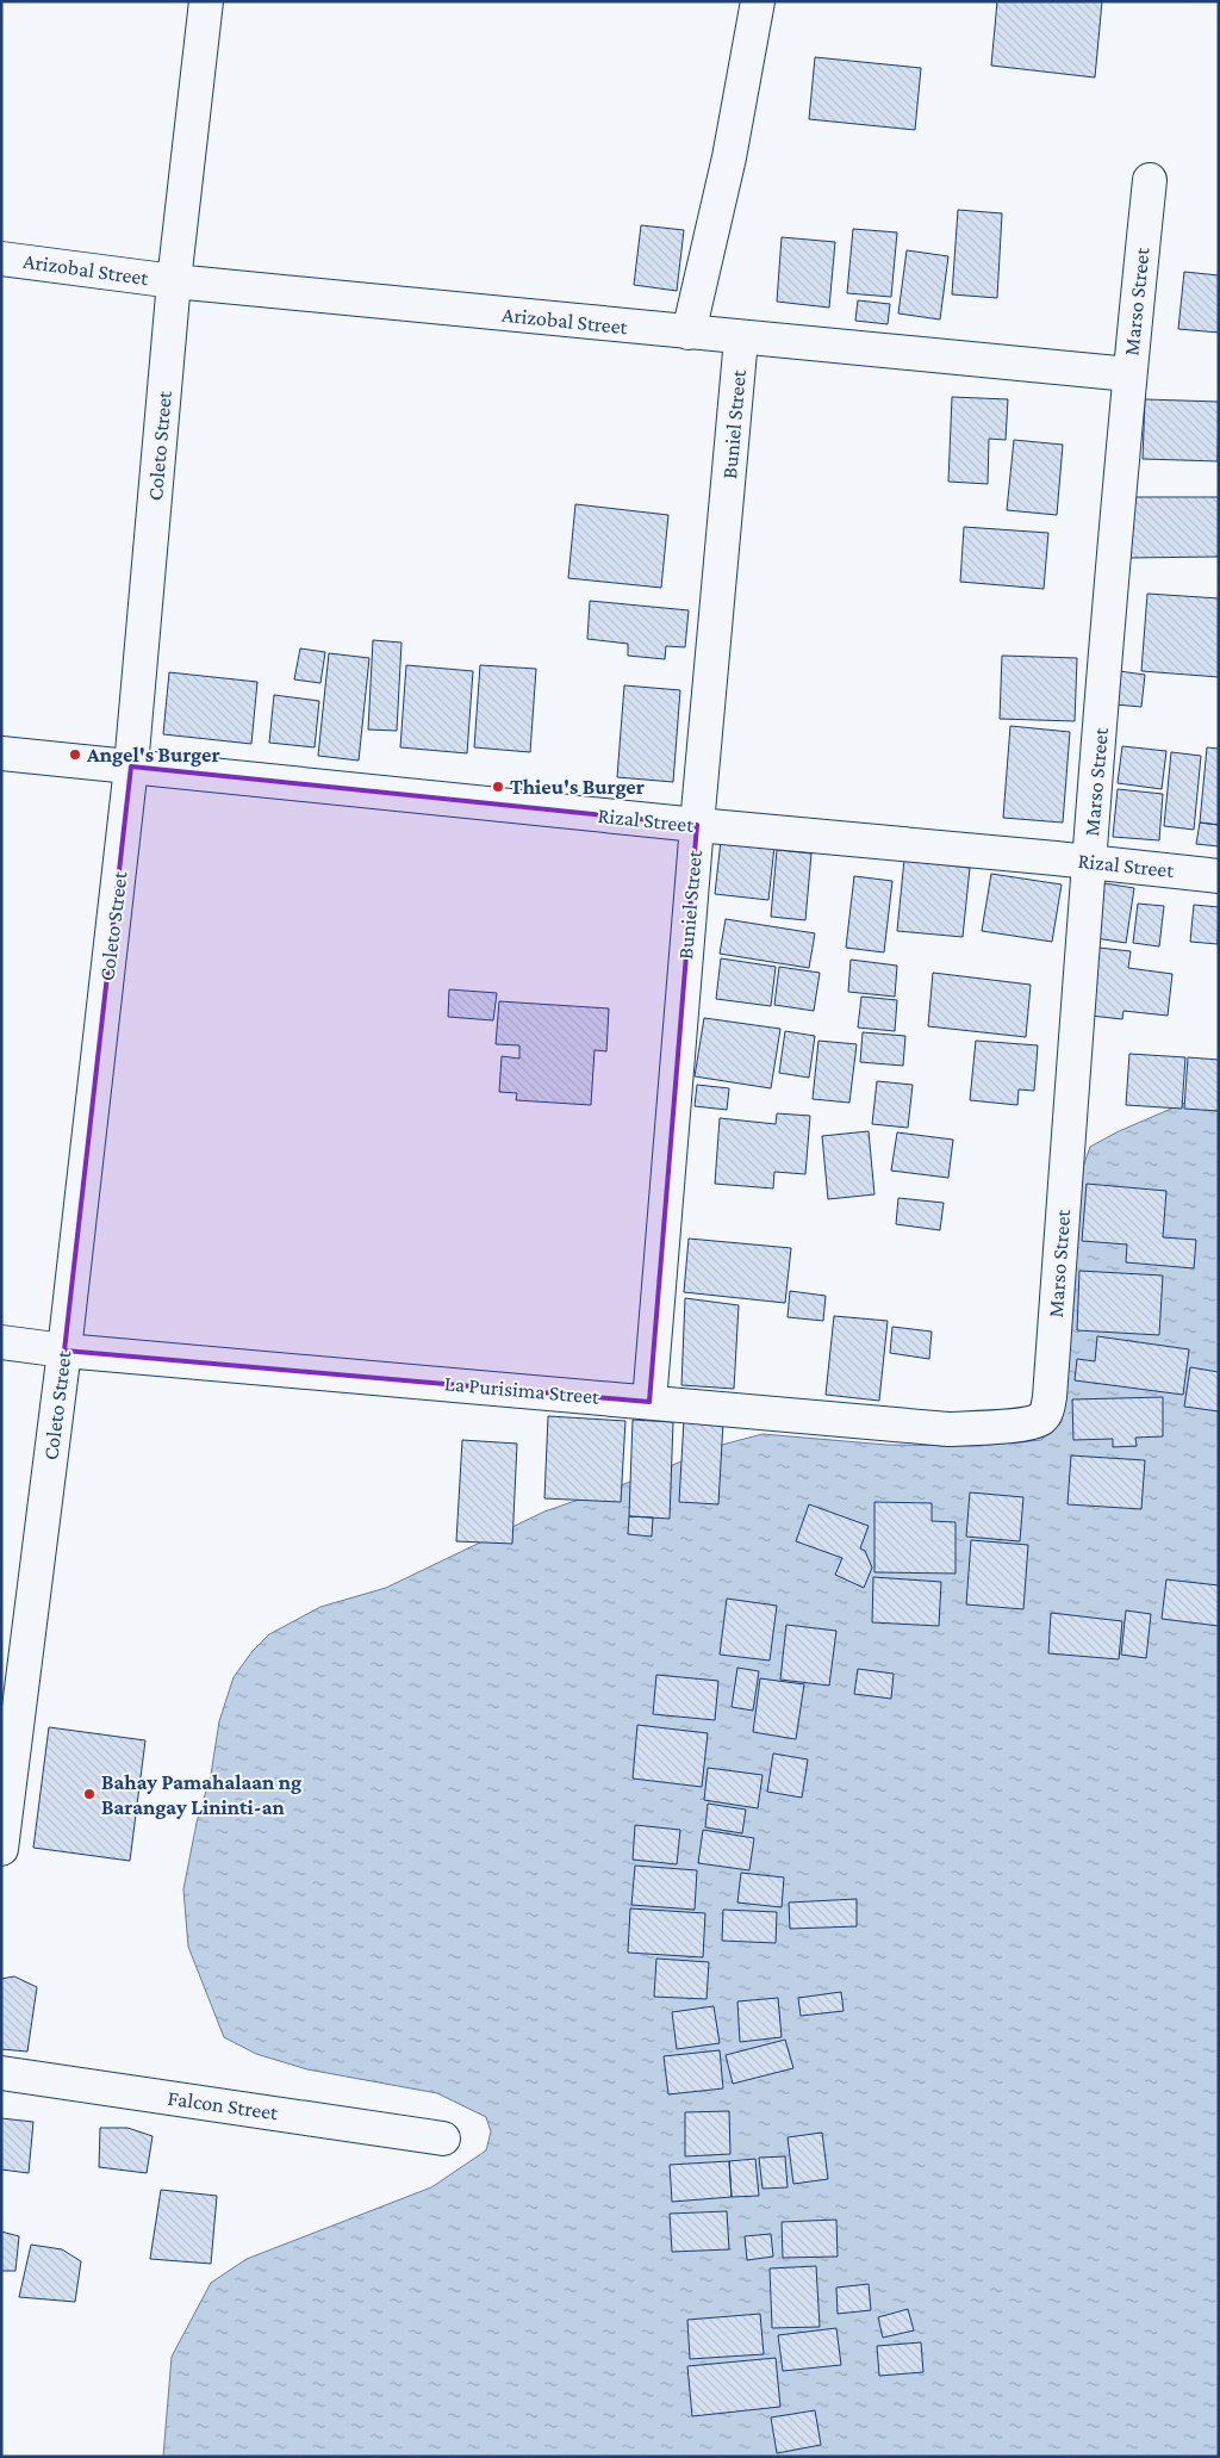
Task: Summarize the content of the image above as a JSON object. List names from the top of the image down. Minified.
{"streets":{"street":["Arizobal Street","Marso Street","Buniel Street","Coleto Street","Rizal Street","La Purisima Street","Falcon Street"]},"crossings":[["Arizobal Street","Marso Street"],["Arizobal Street","Buniel Street"],["Arizobal Street","Coleto Street"],["Marso Street","Rizal Street"],["Marso Street","La Purisima Street"],["Buniel Street","Rizal Street"],["Buniel Street","La Purisima Street"],["Coleto Street","Rizal Street"],["Coleto Street","La Purisima Street"]],"places":["Angel's Burger","Thieu's Burger","Bahay Pamahalaan ng Barangay Lininti-an"]}
